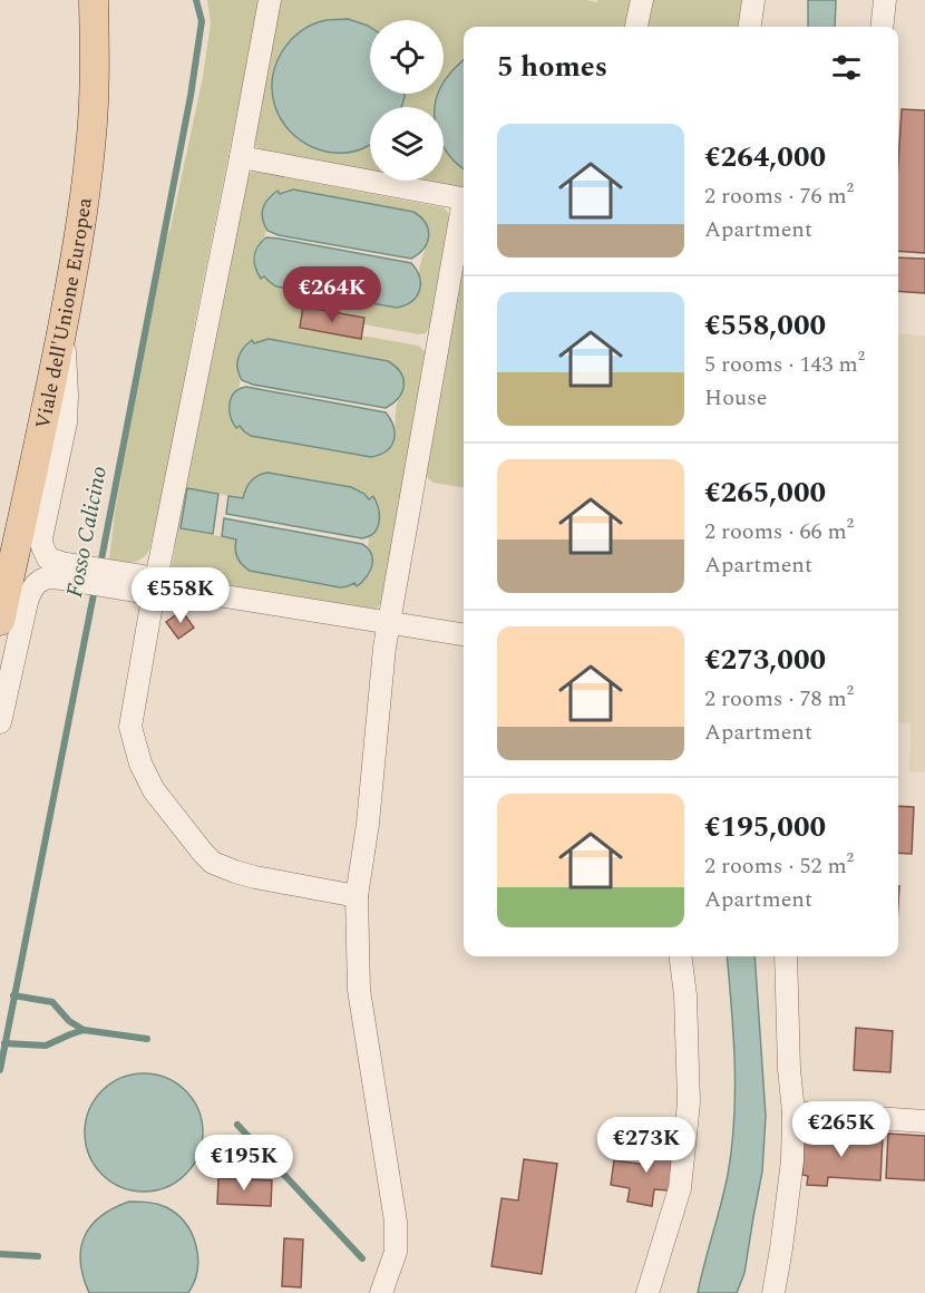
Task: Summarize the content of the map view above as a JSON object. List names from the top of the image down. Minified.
{"streets":{"main road":["Viale dell'Unione Europea"]},"water":["Fosso Calicino"],"page":{"heading":"5 homes","list":[{"name":"€264,000","note":"2 rooms · 76 m² · Apartment"},{"name":"€558,000","note":"5 rooms · 143 m² · House"},{"name":"€265,000","note":"2 rooms · 66 m² · Apartment"},{"name":"€273,000","note":"2 rooms · 78 m² · Apartment"},{"name":"€195,000","note":"2 rooms · 52 m² · Apartment"}],"price":["€264K","€558K","€265K","€273K","€195K"]}}
